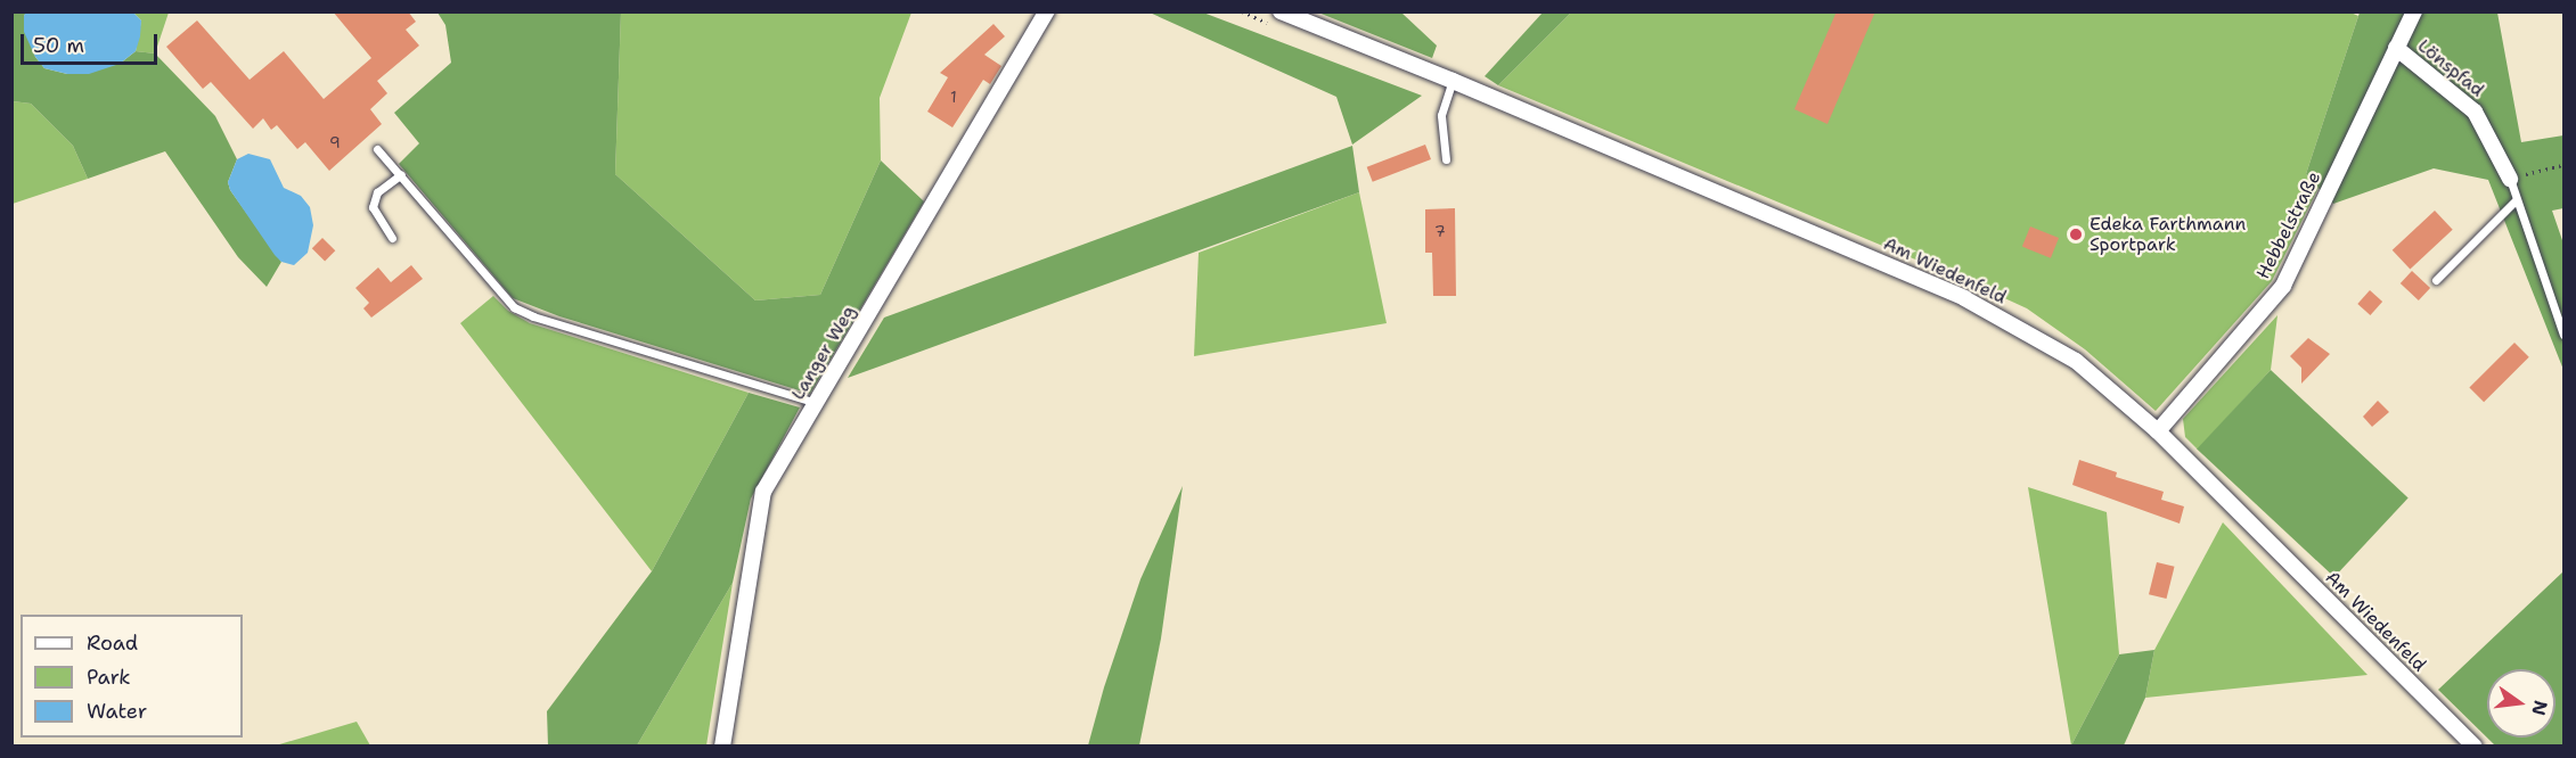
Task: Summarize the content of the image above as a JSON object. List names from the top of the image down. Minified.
{"streets":{"street":["Lönspfad","Hebbelstraße","Am Wiedenfeld","Langer Weg"]},"crossings":[["Lönspfad","Hebbelstraße"],["Hebbelstraße","Am Wiedenfeld"]],"places":["Edeka Farthmann Sportpark"],"house_numbers":["1","9","7"],"legend":["Road","Park","Water"],"scale_bar":"50 m","north":"right"}
